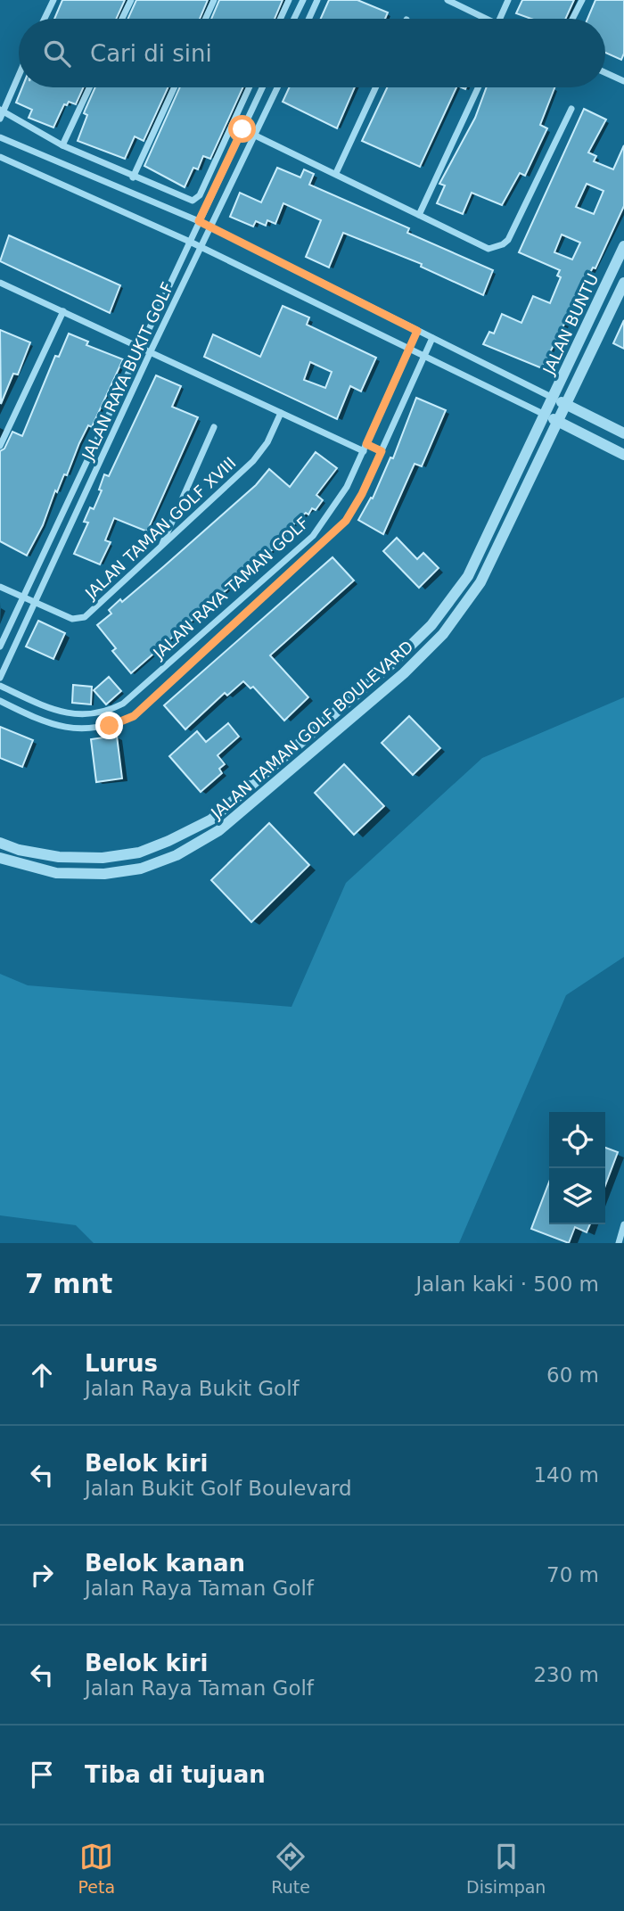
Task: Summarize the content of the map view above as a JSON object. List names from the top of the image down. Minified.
{"streets":{"street":["JALAN BUNTU","JALAN RAYA BUKIT GOLF","JALAN TAMAN GOLF XVIII","JALAN RAYA TAMAN GOLF","JALAN TAMAN GOLF BOULEVARD"]},"crossings":[["JALAN BUNTU","JALAN TAMAN GOLF BOULEVARD"],["JALAN RAYA BUKIT GOLF","JALAN TAMAN GOLF XVIII"]],"page":{"search":"Cari di sini","heading":["7 mnt","Jalan kaki · 500 m"],"list":[["Lurus","Jalan Raya Bukit Golf","60 m"],["Belok kiri","Jalan Bukit Golf Boulevard","140 m"],["Belok kanan","Jalan Raya Taman Golf","70 m"],["Belok kiri","Jalan Raya Taman Golf","230 m"],"Tiba di tujuan"],"nav":["Peta","Rute","Disimpan"]}}
